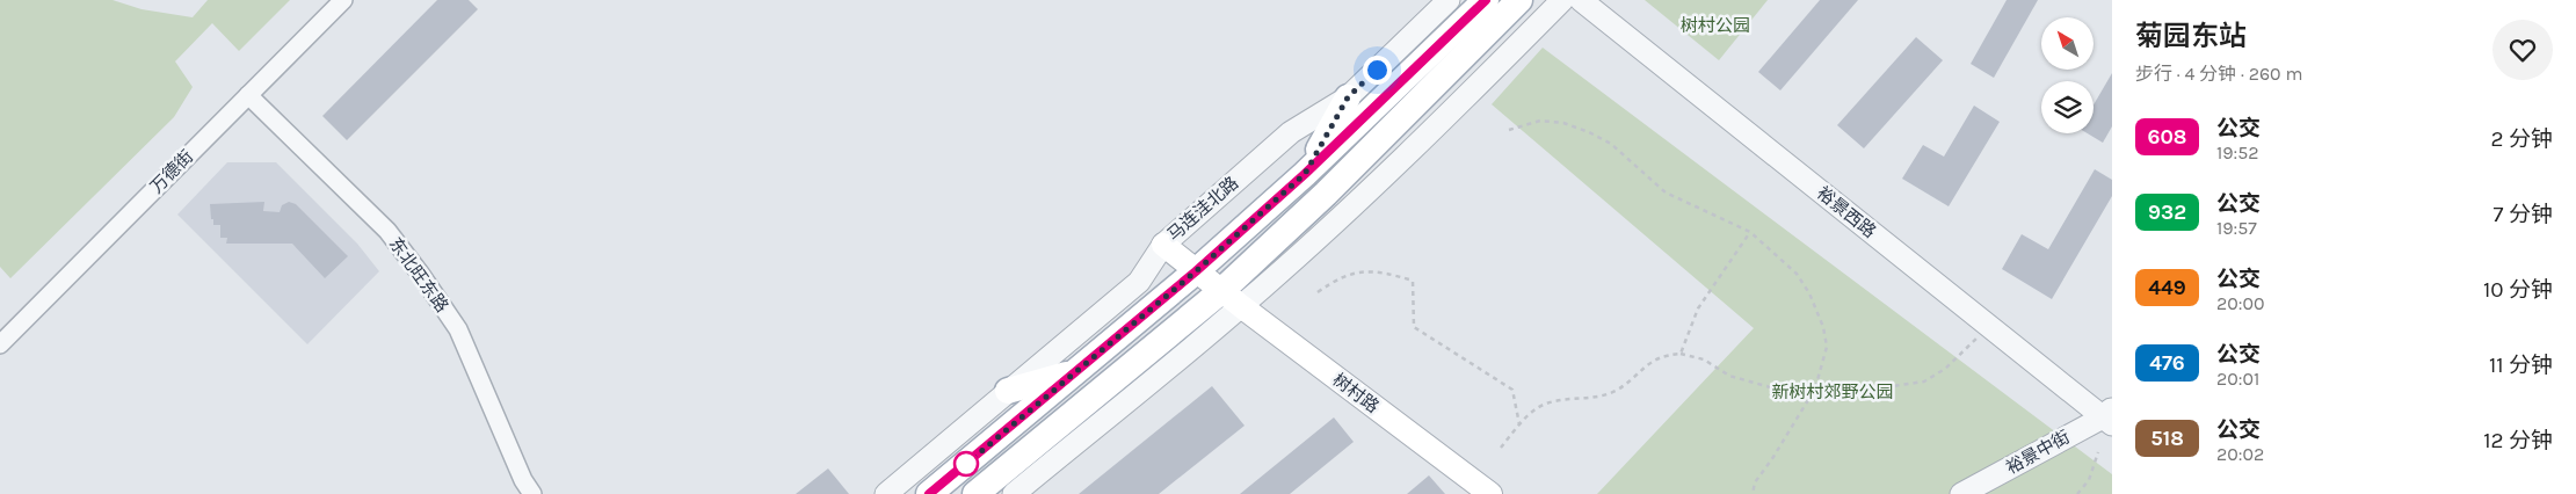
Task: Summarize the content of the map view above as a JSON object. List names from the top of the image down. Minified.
{"streets":{"main road":["树村路"],"street":["万德街","马连洼北路","裕景西路","东北旺东路","裕景中街"]},"crossings":[["万德街","东北旺东路"],["马连洼北路","树村路"],["裕景西路","裕景中街"]],"parks":["树村公园","新树村郊野公园"],"lines":["bus line 608"],"north":"top left","page":{"heading":["菊园东站","步行 · 4 分钟 · 260 m"],"list":[{"mark":"608","name":"公交","note":"19:52","value":"2 分钟"},{"mark":"932","name":"公交","note":"19:57","value":"7 分钟"},{"mark":"449","name":"公交","note":"20:00","value":"10 分钟"},{"mark":"476","name":"公交","note":"20:01","value":"11 分钟"},{"mark":"518","name":"公交","note":"20:02","value":"12 分钟"}]}}
